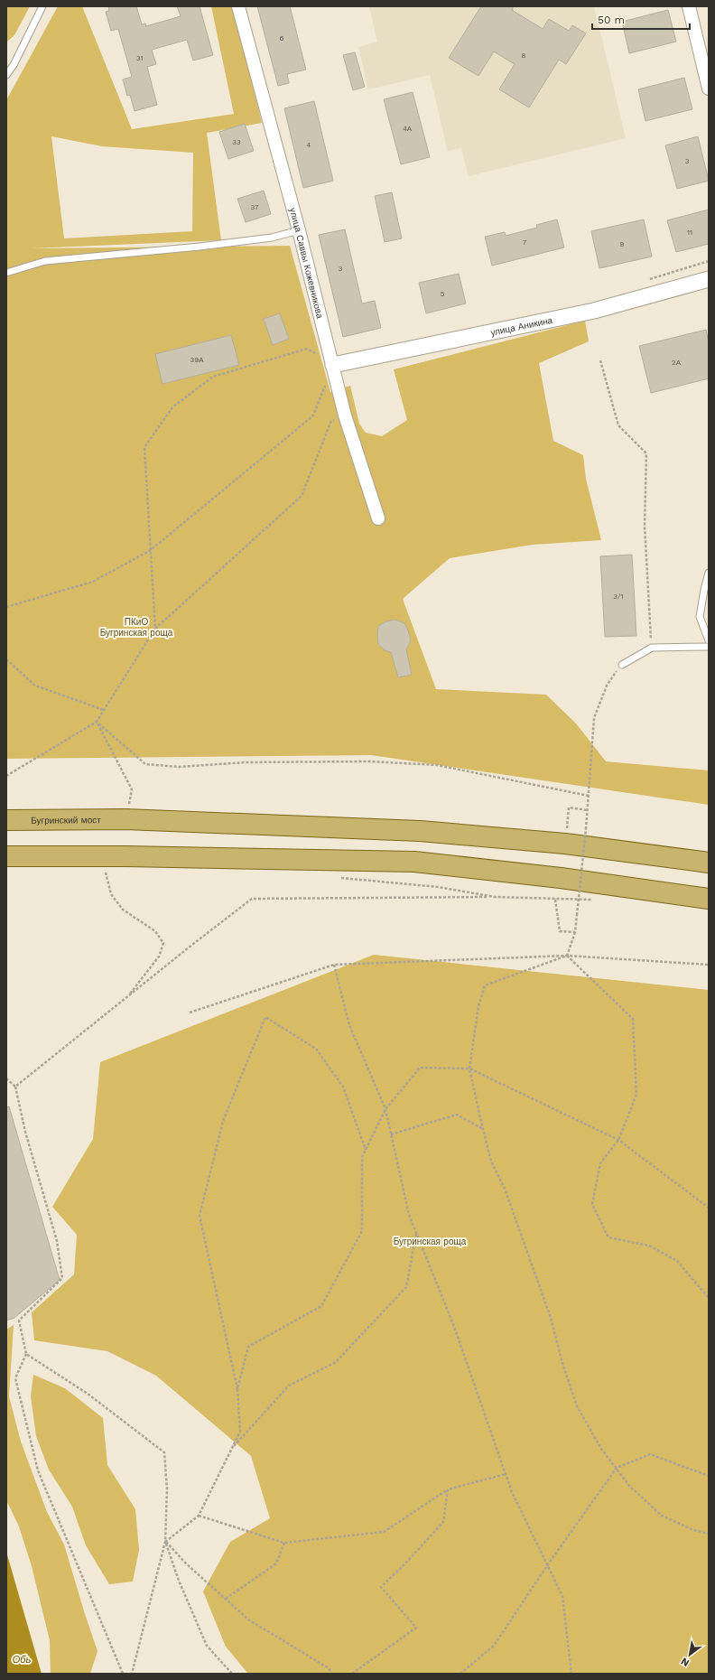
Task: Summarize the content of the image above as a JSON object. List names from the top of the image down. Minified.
{"streets":{"main road":["Бугринский мост"],"street":["улица Саввы Кожевникова","улица Аникина"]},"crossings":[["улица Саввы Кожевникова","улица Аникина"]],"water":["Обь"],"parks":["ПКиО Бугринская роща","Бугринская роща"],"house_numbers":["6","8","31","4А","33","4","3","37","11","7","9","3","5","39А","2А","3/1"],"scale_bar":"50 m","north":"bottom left"}
